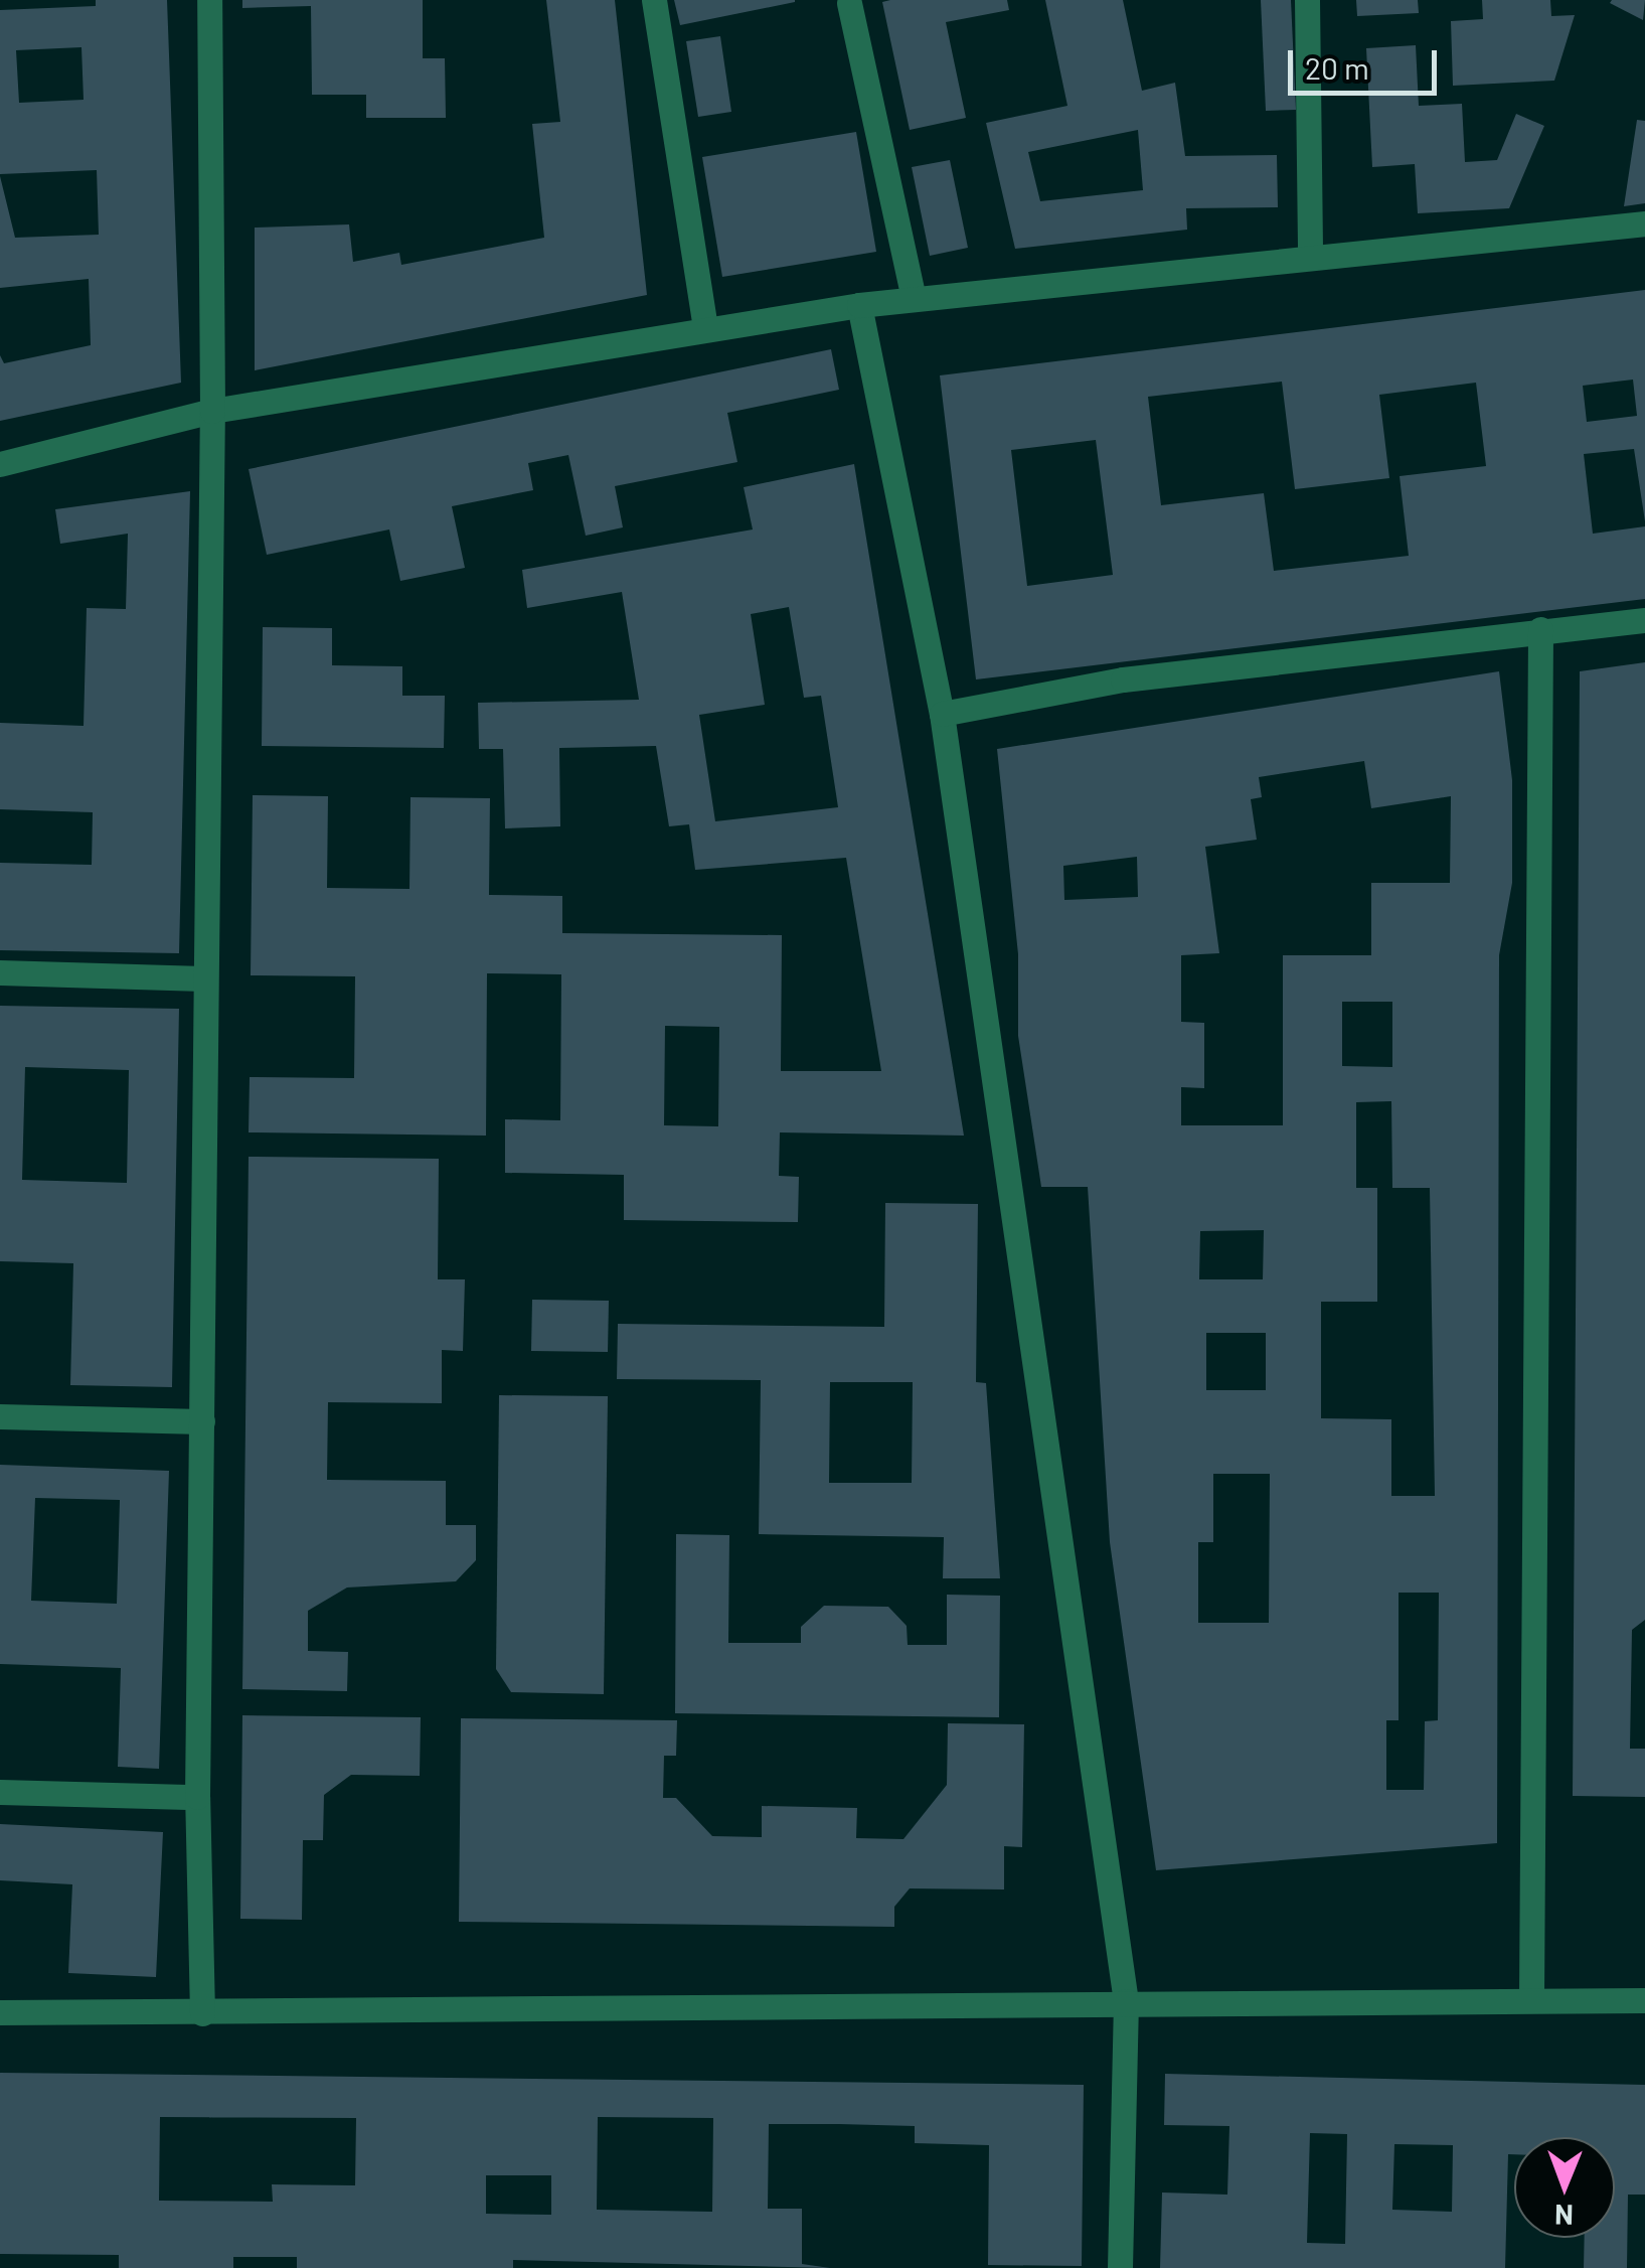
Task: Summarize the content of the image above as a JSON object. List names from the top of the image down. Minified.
{"scale_bar":"20 m","north":"bottom"}
